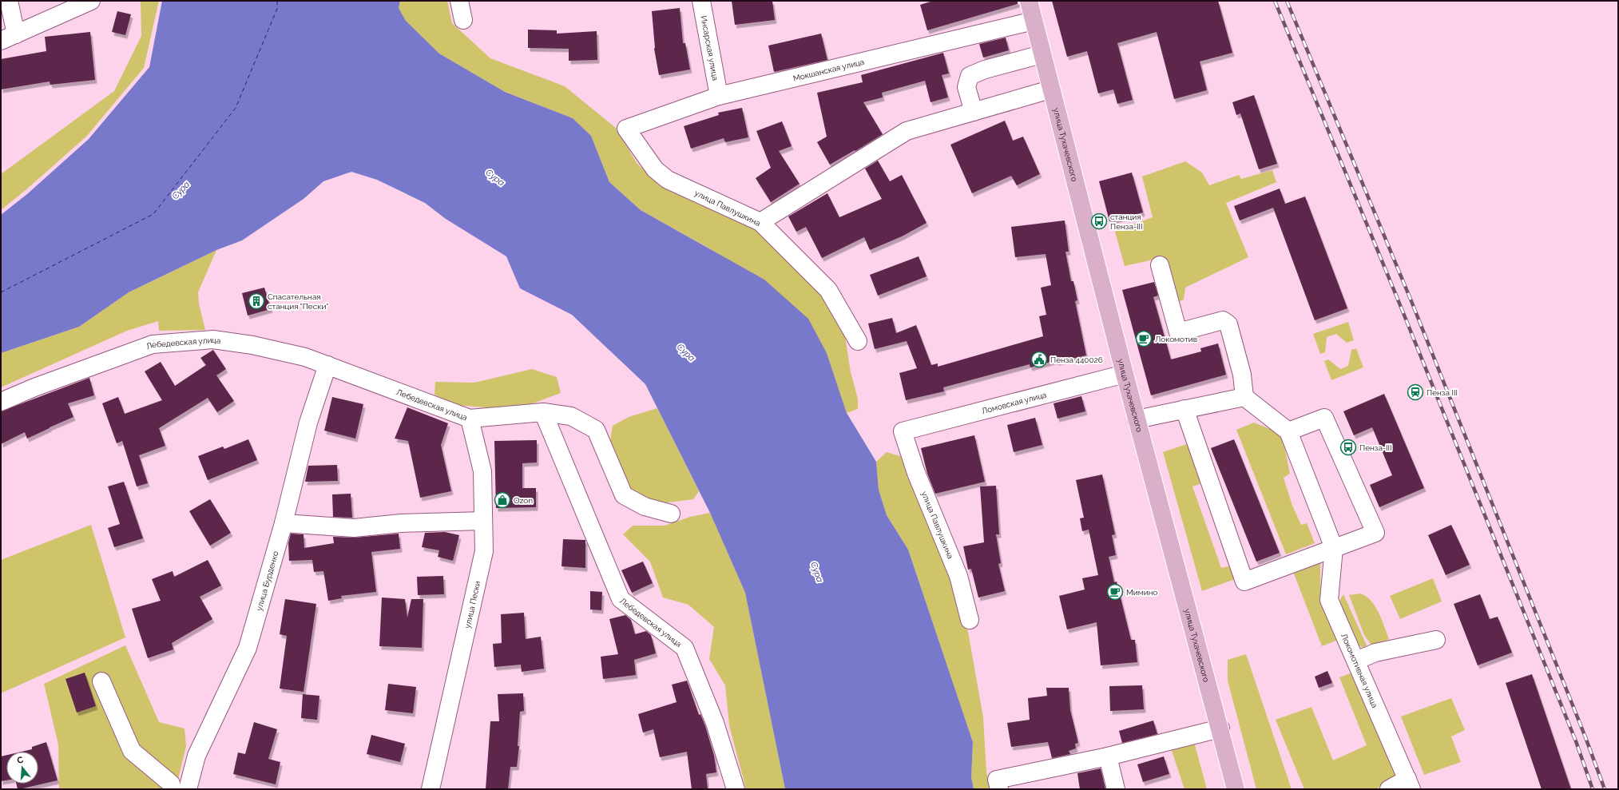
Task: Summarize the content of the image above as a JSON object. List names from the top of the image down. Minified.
{"streets":{"main road":["улица Тухачевского"],"street":["Инсарская улица","Мокшанская улица","улица Павлушкина","Лебедевская улица","Ломовская улица","улица Бурденко","улица Пески","Локомотивная улица"]},"crossings":[["Инсарская улица","Мокшанская улица"],["Мокшанская улица","улица Тухачевского"],["Мокшанская улица","улица Павлушкина"],["улица Тухачевского","Ломовская улица"],["улица Павлушкина","Ломовская улица"],["Лебедевская улица","улица Бурденко"],["Лебедевская улица","улица Пески"]],"water":["Сура"],"places":{"bus stop":["станция Пенза-III","Пенза-III"],"building":["Спасательная станция \"Пески\""],"cafe":["Локомотив","Мимино"],"public building":["Пенза 440026"],"station":["Пенза III"],"shop":["Ozon"]},"north":"top"}
